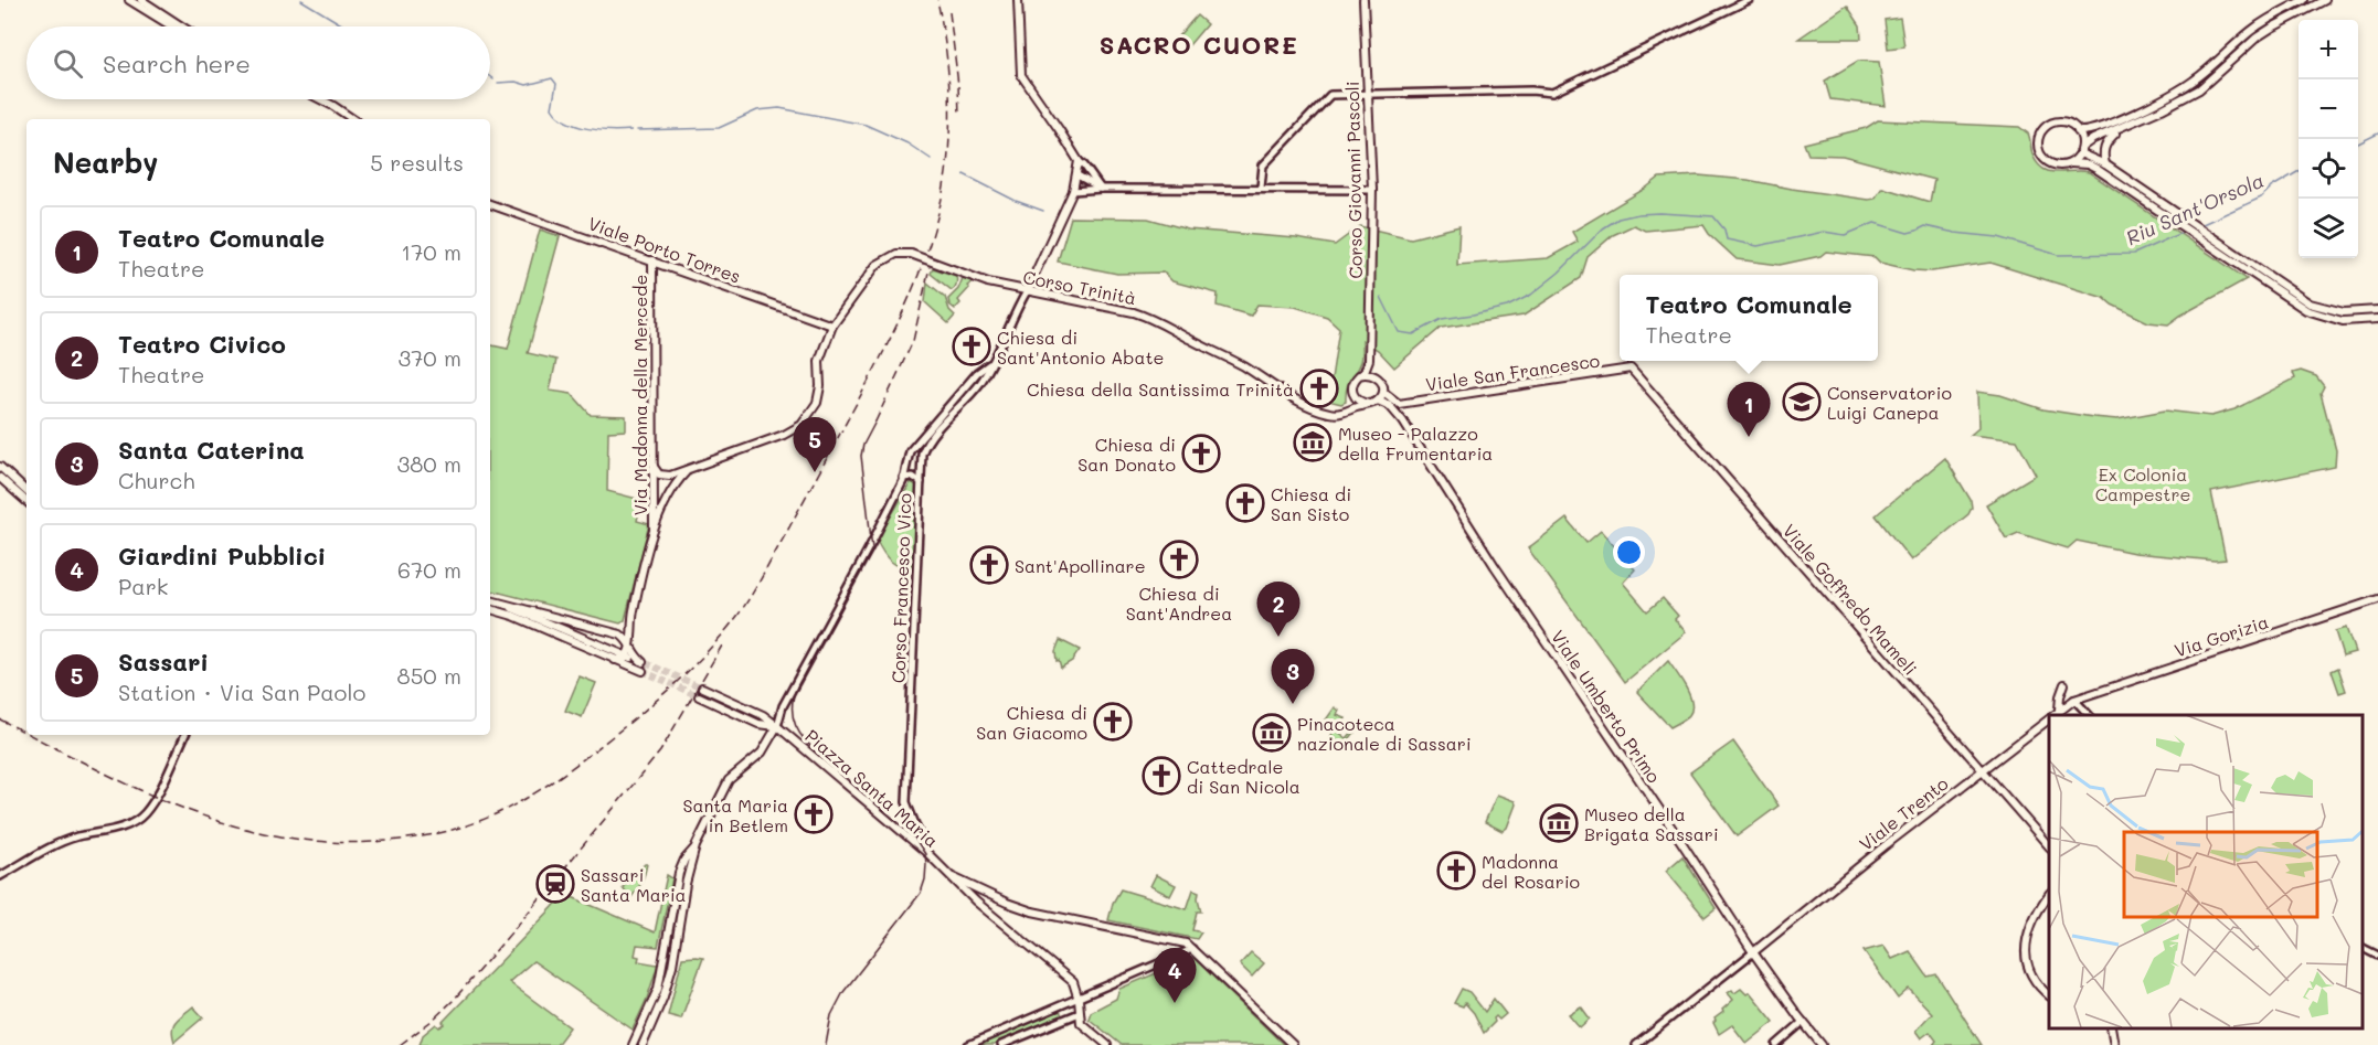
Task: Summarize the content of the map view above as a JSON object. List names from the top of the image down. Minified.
{"streets":{"main road":["Corso Giovanni Pascoli","Viale Porto Torres","Corso Trinità","Viale San Francesco","Via Madonna della Mercede","Viale Goffredo Mameli","Via Gorizia","Viale Umberto Primo","Piazza Santa Maria","Viale Trento"],"street":["Corso Francesco Vico"]},"crossings":[["Corso Giovanni Pascoli","Viale San Francesco"],["Corso Giovanni Pascoli","Viale Umberto Primo"],["Viale Porto Torres","Corso Trinità"],["Viale Porto Torres","Via Madonna della Mercede"],["Corso Trinità","Via Madonna della Mercede"],["Corso Trinità","Corso Francesco Vico"],["Viale San Francesco","Viale Goffredo Mameli"],["Viale San Francesco","Viale Umberto Primo"],["Corso Francesco Vico","Piazza Santa Maria"],["Viale Goffredo Mameli","Viale Trento"],["Via Gorizia","Viale Trento"],["Viale Umberto Primo","Viale Trento"]],"districts":["SACRO CUORE"],"water":["Riu Sant'Orsola"],"parks":["Ex Colonia Campestre"],"places":{"church":["Chiesa di Sant'Antonio Abate","Chiesa della Santissima Trinità","Chiesa di San Donato","Chiesa di San Sisto","Chiesa di Sant'Andrea","Sant'Apollinare","Chiesa di San Giacomo","Cattedrale di San Nicola","Santa Maria in Betlem","Madonna del Rosario"],"school or university":["Conservatorio Luigi Canepa"],"museum":["Museo - Palazzo della Frumentaria","Pinacoteca nazionale di Sassari","Museo della Brigata Sassari"],"station":["Sassari Santa Maria"]},"page":{"map_buttons":["+","−"],"search":"Search here","heading":["Nearby","5 results"],"list":[{"mark":"1","name":"Teatro Comunale","note":"Theatre","value":"170 m"},{"mark":"2","name":"Teatro Civico","note":"Theatre","value":"370 m"},{"mark":"3","name":"Santa Caterina","note":"Church","value":"380 m"},{"mark":"4","name":"Giardini Pubblici","note":"Park","value":"670 m"},{"mark":"5","name":"Sassari","note":"Station · Via San Paolo","value":"850 m"}],"popup":["Teatro Comunale","Theatre"],"pins":["1","5","2","3","4"]}}
